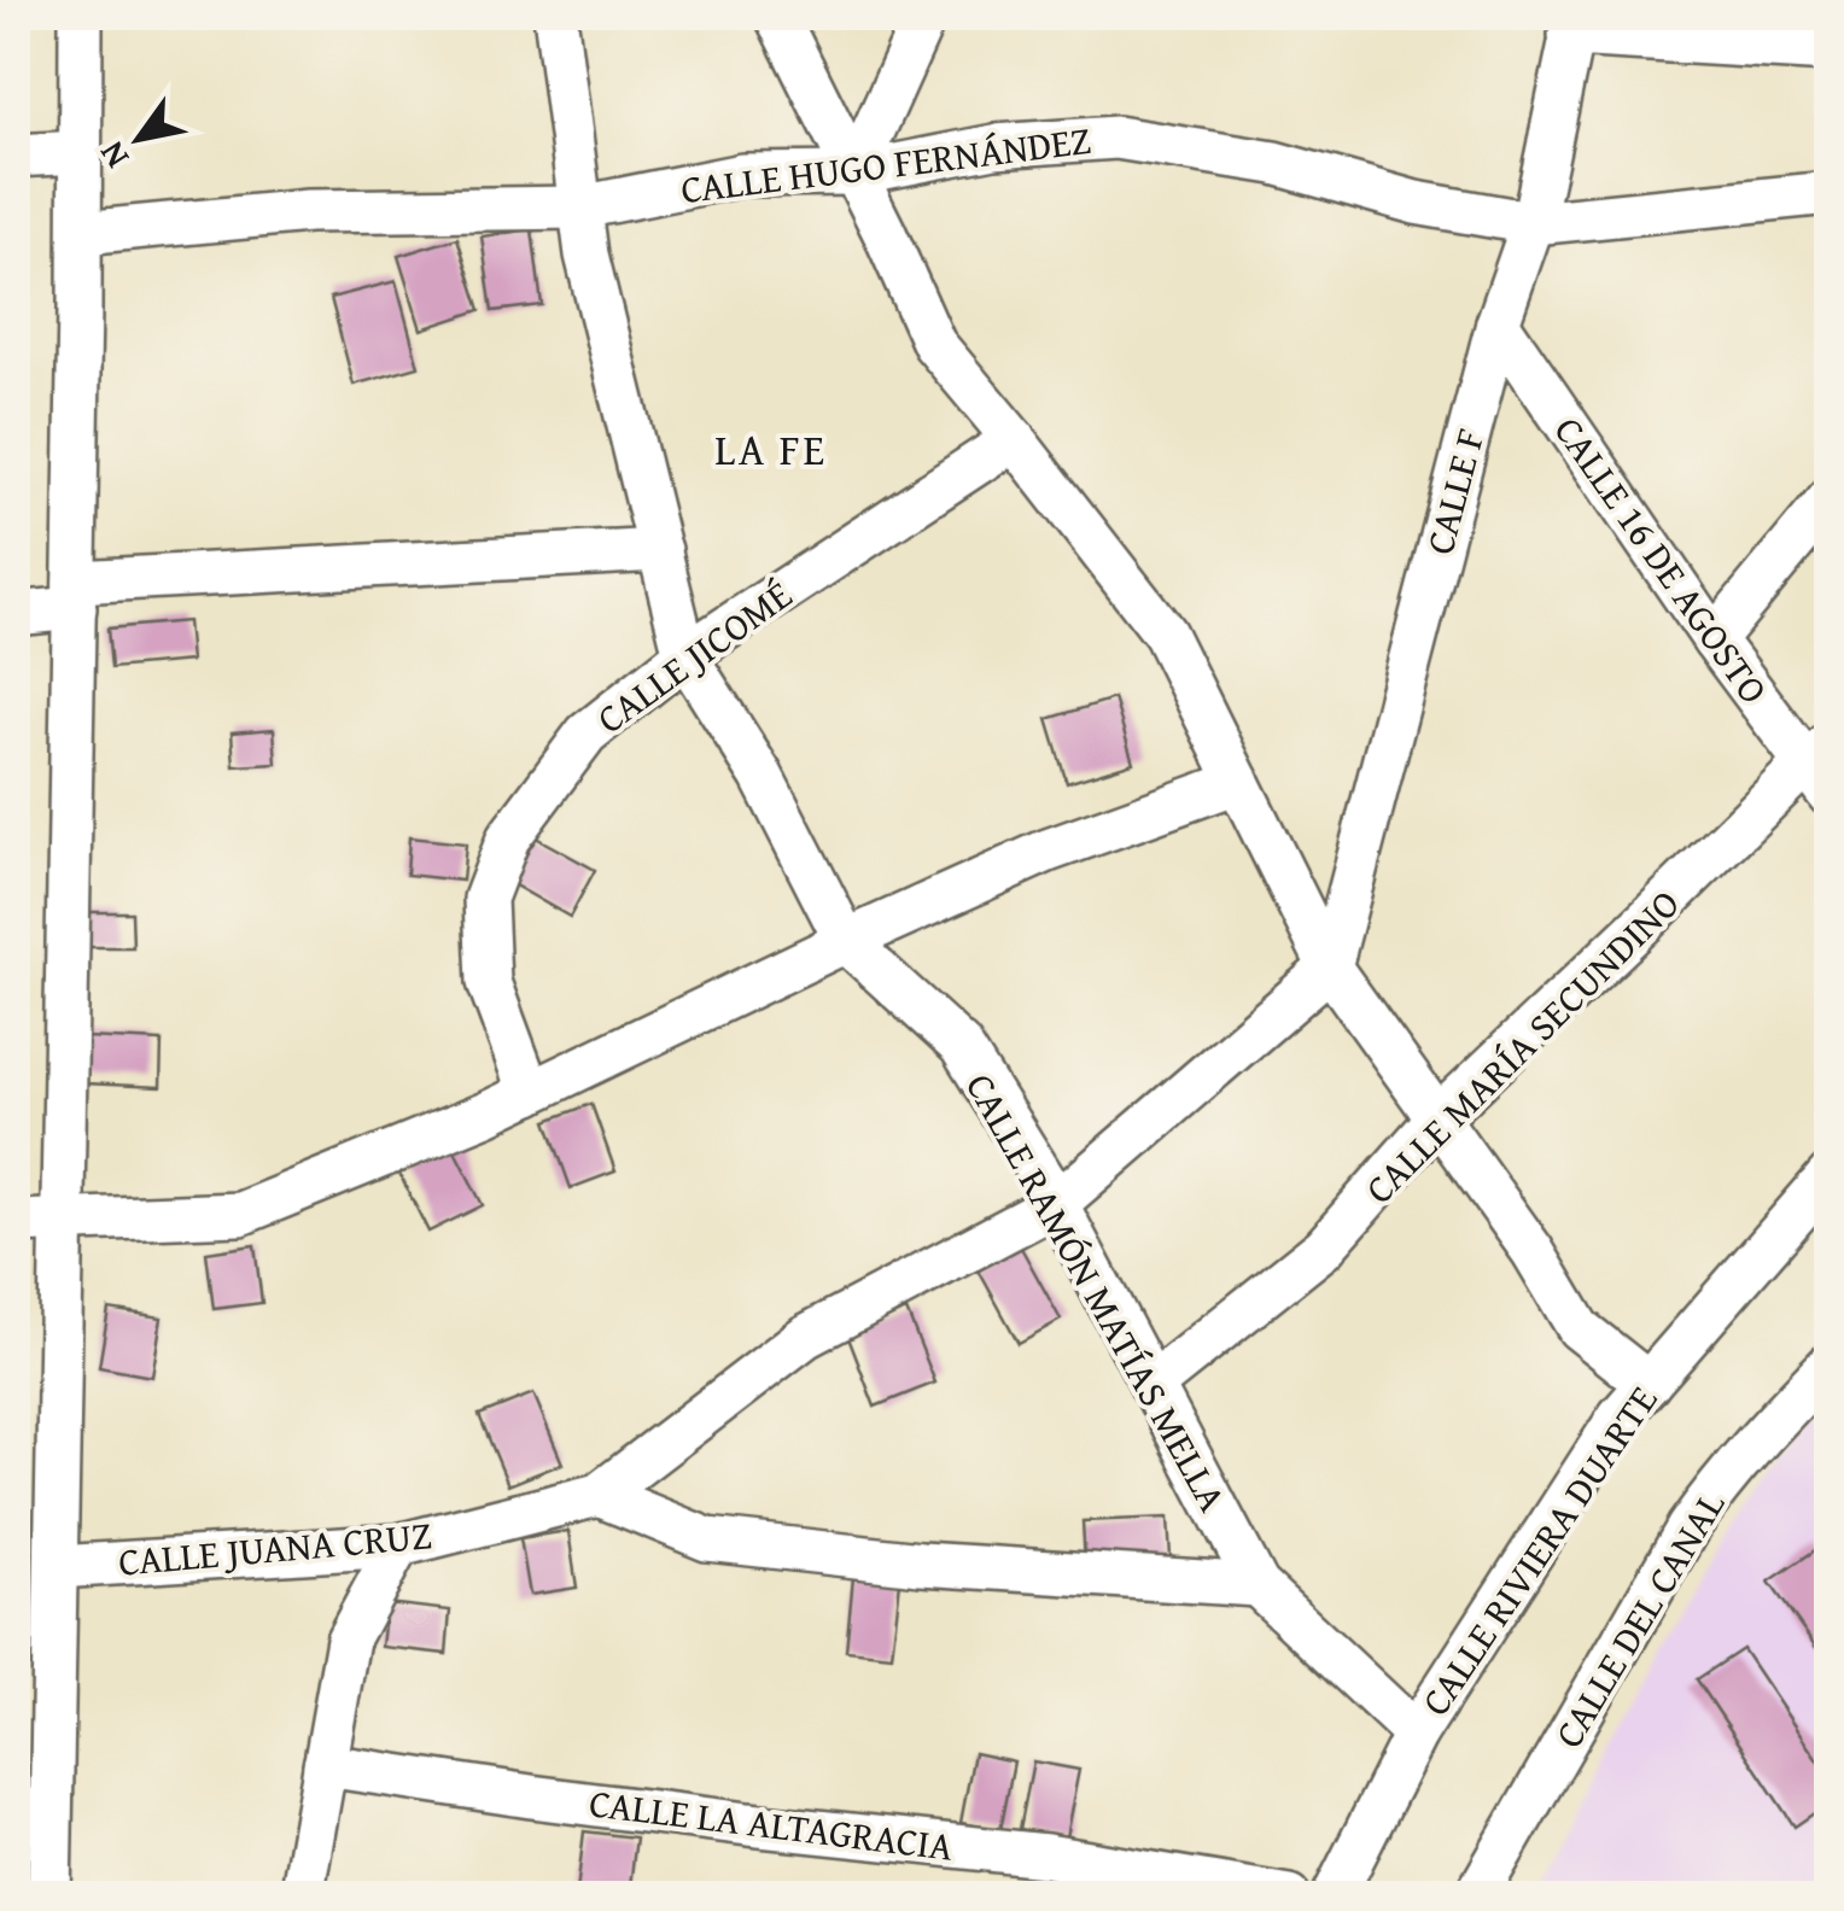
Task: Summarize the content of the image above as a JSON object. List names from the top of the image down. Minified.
{"streets":{"street":["CALLE HUGO FERNÁNDEZ","CALLE F","CALLE 16 DE AGOSTO","CALLE JICOMÉ","CALLE MARÍA SECUNDINO","CALLE RAMÓN MATÍAS MELLA","CALLE JUANA CRUZ","CALLE RIVIERA DUARTE","CALLE DEL CANAL","CALLE LA ALTAGRACIA"]},"crossings":[["CALLE HUGO FERNÁNDEZ","CALLE F"],["CALLE HUGO FERNÁNDEZ","CALLE RAMÓN MATÍAS MELLA"],["CALLE F","CALLE 16 DE AGOSTO"],["CALLE F","CALLE JUANA CRUZ"],["CALLE 16 DE AGOSTO","CALLE MARÍA SECUNDINO"],["CALLE JICOMÉ","CALLE RAMÓN MATÍAS MELLA"],["CALLE MARÍA SECUNDINO","CALLE RAMÓN MATÍAS MELLA"],["CALLE RAMÓN MATÍAS MELLA","CALLE JUANA CRUZ"],["CALLE RAMÓN MATÍAS MELLA","CALLE RIVIERA DUARTE"]],"districts":["LA FE"],"north":"bottom left"}
